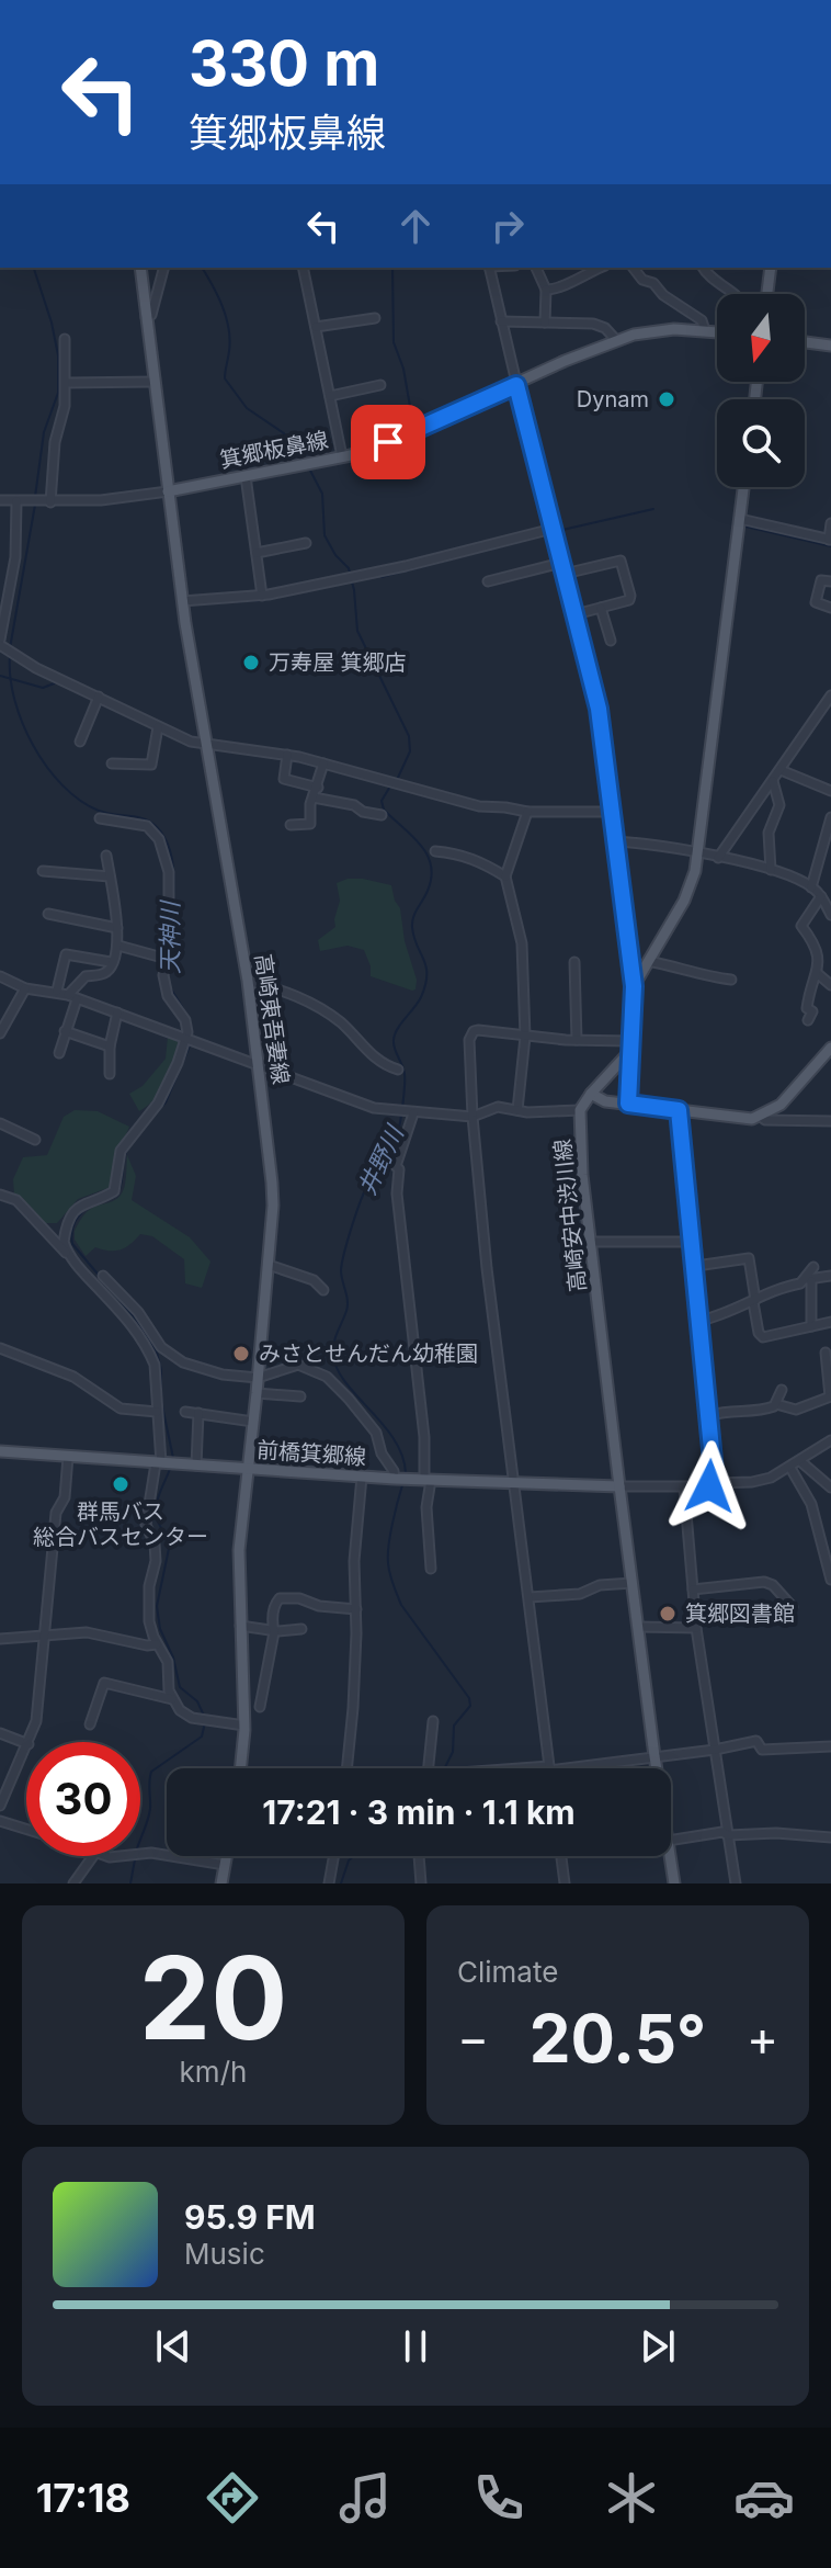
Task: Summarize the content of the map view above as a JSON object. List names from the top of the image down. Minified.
{"streets":{"main road":["箕郷板鼻線","高崎東吾妻線","高崎安中渋川線","前橋箕郷線"]},"crossings":[["箕郷板鼻線","高崎東吾妻線"],["高崎東吾妻線","前橋箕郷線"],["高崎安中渋川線","前橋箕郷線"]],"water":["天神川","井野川"],"places":["Dynam","万寿屋 箕郷店","みさとせんだん幼稚園","群馬バス 総合バスセンター","箕郷図書館"],"north":"bottom","page":{"turn":["330 m","箕郷板鼻線"],"limit":"30","trip":"17:21 · 3 min · 1.1 km","tile":[["20","km/h"],"Climate"],"heat":["−","20.5°","+"],"song":["95.9 FM","Music"],"tabs":"17:18"}}
